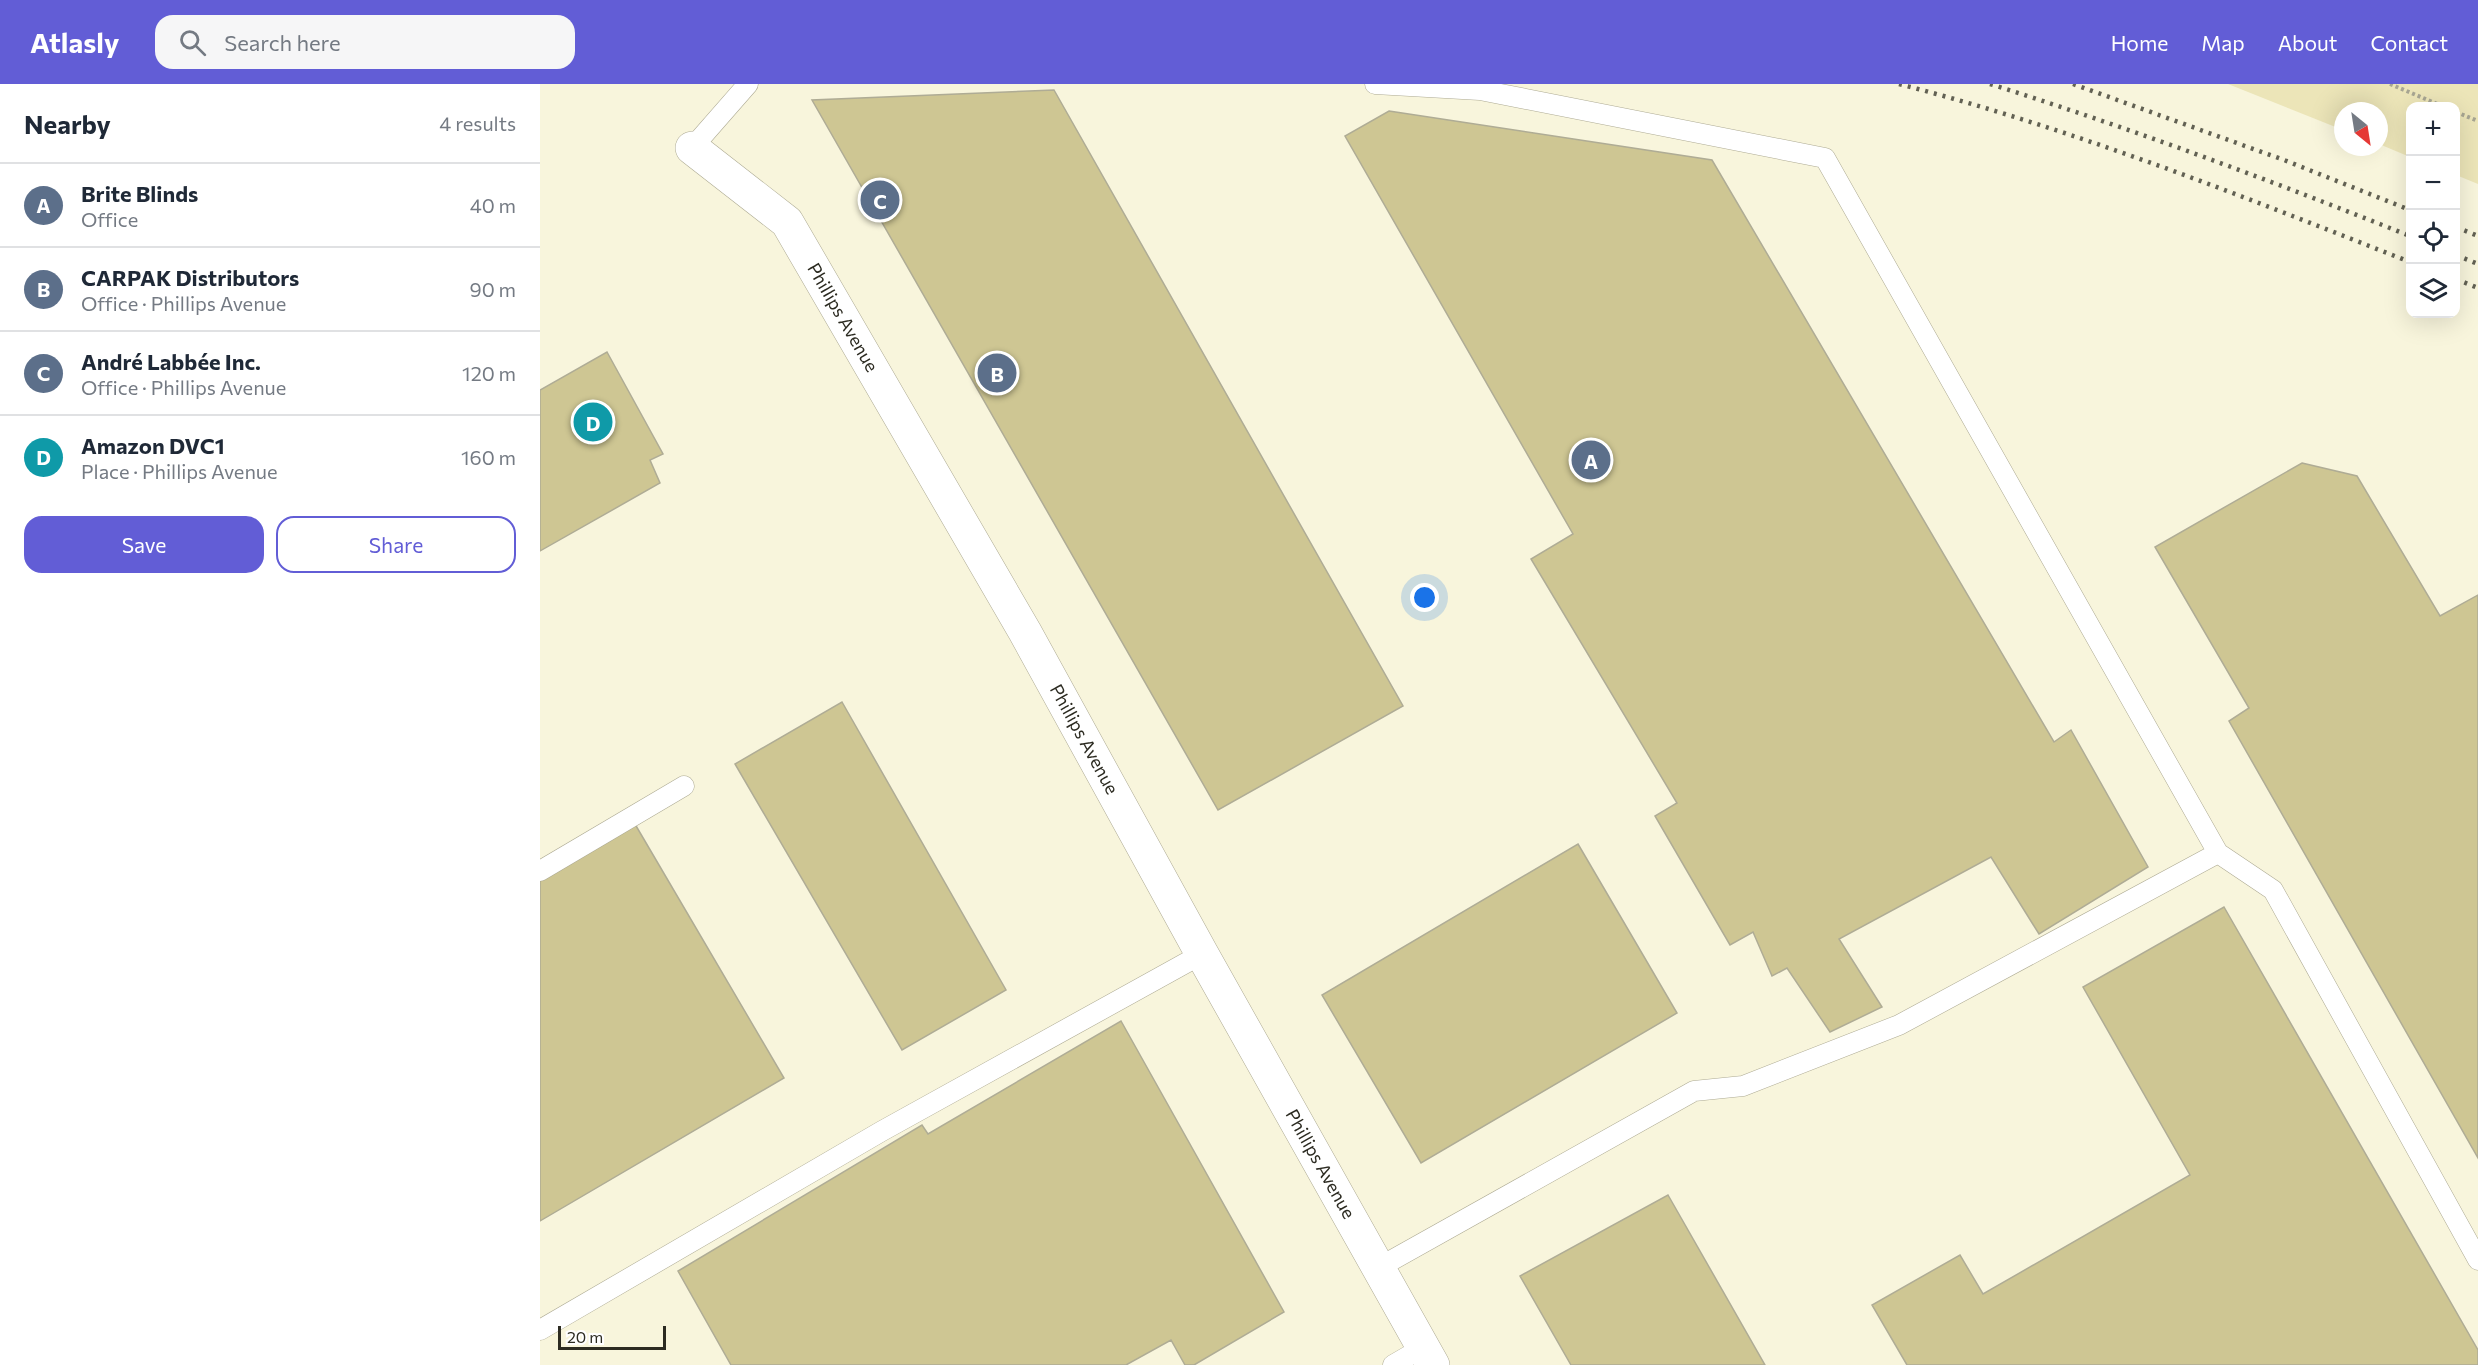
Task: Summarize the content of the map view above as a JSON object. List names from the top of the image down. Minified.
{"streets":{"street":["Phillips Avenue"]},"scale_bar":"20 m","north":"bottom right","page":{"header":"Atlasly","search":"Search here","nav":["Home","Map","About","Contact"],"heading":["Nearby","4 results"],"map_buttons":["+","−"],"list":[{"mark":"A","name":"Brite Blinds","note":"Office","value":"40 m"},{"mark":"B","name":"CARPAK Distributors","note":"Office · Phillips Avenue","value":"90 m"},{"mark":"C","name":"André Labbée Inc.","note":"Office · Phillips Avenue","value":"120 m"},{"mark":"D","name":"Amazon DVC1","note":"Place · Phillips Avenue","value":"160 m"}],"pins":["C","B","D","A"],"buttons":["Save","Share"],"scale":"20 m"}}
